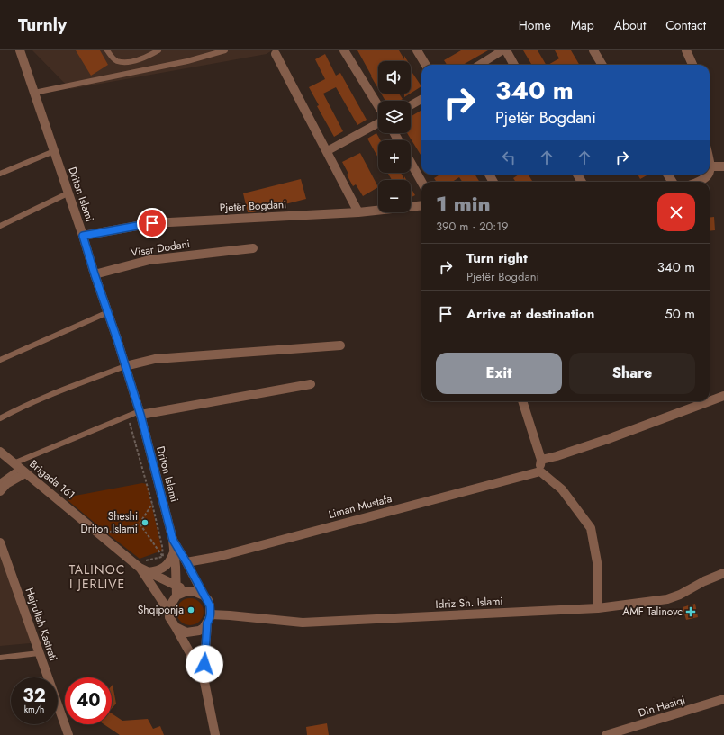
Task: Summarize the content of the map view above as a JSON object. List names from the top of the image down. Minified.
{"streets":{"street":["Driton Islami","Pjetër Bogdani","Visar Dodani","Brigada 161","Liman Mustafa","Idriz Sh. Islami","Hajrullah Kastrati","Din Hasiqi"]},"crossings":[["Driton Islami","Pjetër Bogdani"],["Driton Islami","Visar Dodani"],["Driton Islami","Brigada 161"],["Driton Islami","Liman Mustafa"],["Driton Islami","Idriz Sh. Islami"],["Brigada 161","Idriz Sh. Islami"]],"districts":["TALINOC I JERLIVE"],"places":{"other":["Sheshi Driton Islami","Shqiponja"],"health":["AMF Talinovc"]},"page":{"header":"Turnly","nav":["Home","Map","About","Contact"],"map_buttons":["+","−"],"turn":["340 m","Pjetër Bogdani"],"heading":["1 min","390 m · 20:19"],"list":[{"name":"Turn right","note":"Pjetër Bogdani","value":"340 m"},{"name":"Arrive at destination","value":"50 m"}],"buttons":["Exit","Share"],"speed":"32 km/h","limit":"40"}}
